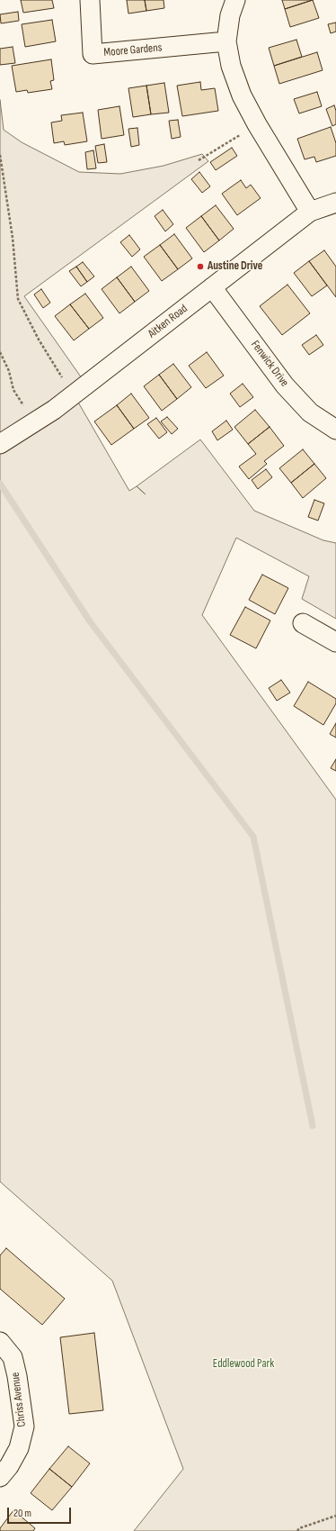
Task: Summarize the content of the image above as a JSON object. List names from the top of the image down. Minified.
{"streets":{"street":["Moore Gardens","Aitken Road","Fenwick Drive","Chriss Avenue"]},"crossings":[["Aitken Road","Fenwick Drive"]],"parks":["Eddlewood Park"],"places":["Austine Drive"],"scale_bar":"20 m"}
